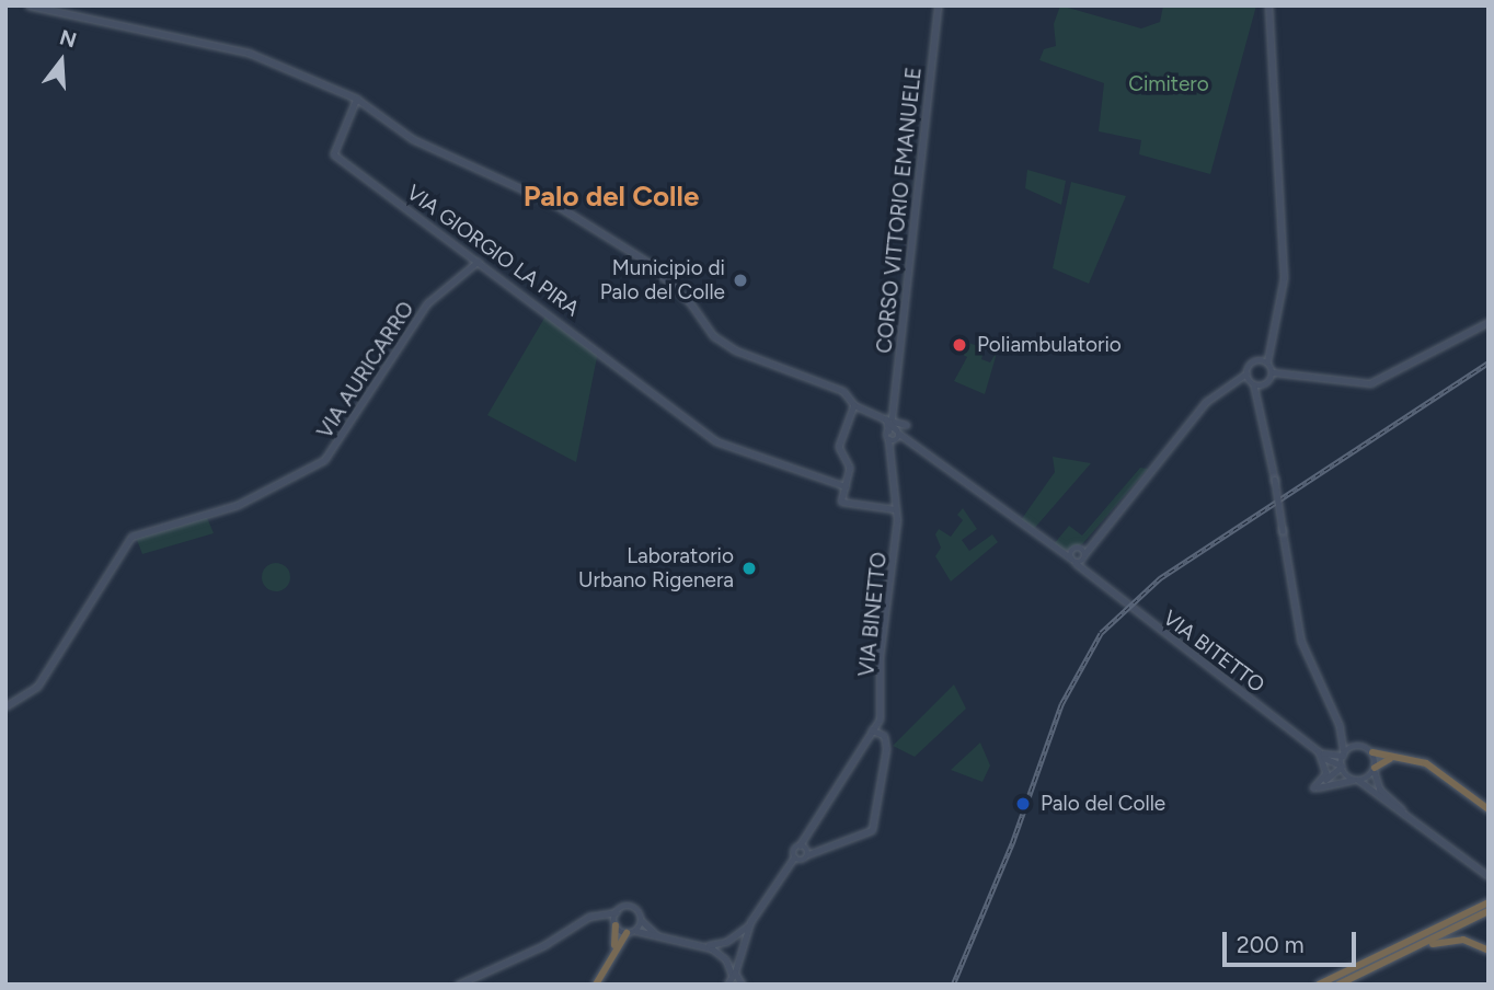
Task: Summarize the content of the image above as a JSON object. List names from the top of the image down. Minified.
{"streets":{"street":["CORSO VITTORIO EMANUELE","VIA GIORGIO LA PIRA","VIA AURICARRO","VIA BINETTO","VIA BITETTO"]},"crossings":[["VIA GIORGIO LA PIRA","VIA AURICARRO"]],"districts":["Palo del Colle"],"parks":["Cimitero"],"places":["Municipio di Palo del Colle","Poliambulatorio","Laboratorio Urbano Rigenera","Palo del Colle"],"scale_bar":"200 m","north":"top"}
